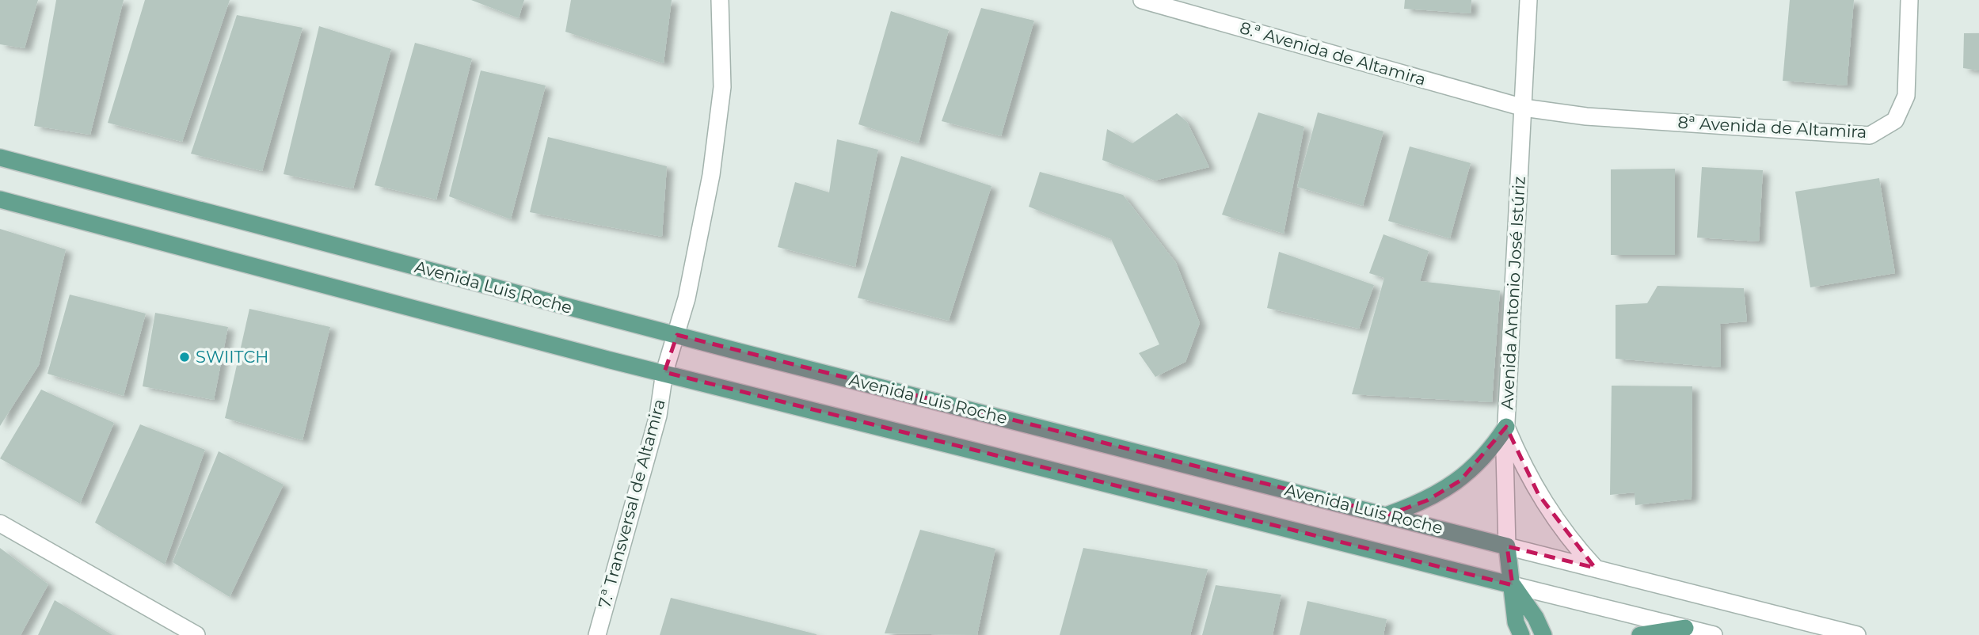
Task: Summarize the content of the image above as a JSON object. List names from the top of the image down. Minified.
{"streets":{"main road":["Avenida Luis Roche","Avenida Antonio José Istúriz"],"street":["8.ª Avenida de Altamira","8ª Avenida de Altamira","7.ª Transversal de Altamira"]},"crossings":[["8.ª Avenida de Altamira","8ª Avenida de Altamira"],["8.ª Avenida de Altamira","Avenida Antonio José Istúriz"],["8ª Avenida de Altamira","Avenida Antonio José Istúriz"],["Avenida Luis Roche","Avenida Antonio José Istúriz"],["Avenida Luis Roche","7.ª Transversal de Altamira"]],"places":["SWIITCH"]}
